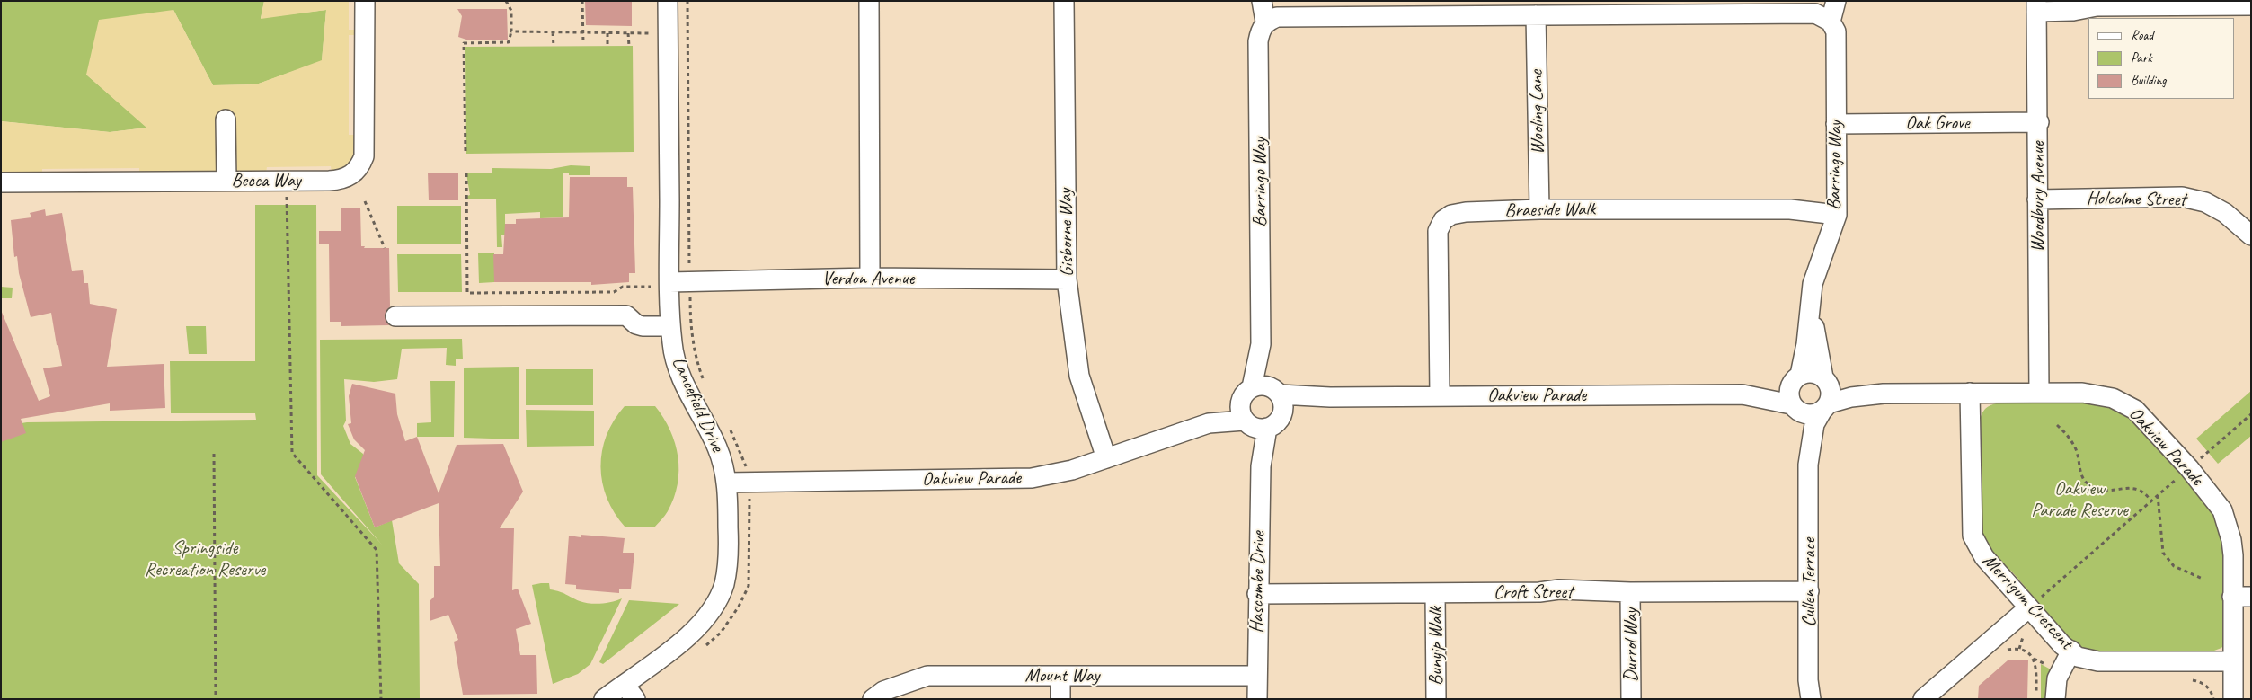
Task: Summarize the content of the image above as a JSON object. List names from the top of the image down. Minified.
{"streets":{"street":["Wooling Lane","Oak Grove","Barringo Way","Becca Way","Woodbury Avenue","Holcolme Street","Braeside Walk","Gisborne Way","Verdon Avenue","Oakview Parade","Lancefield Drive","Hascombe Drive","Cullen Terrace","Croft Street","Merrigum Crescent","Durrol Way","Bunyip Walk","Mount Way"]},"crossings":[["Wooling Lane","Braeside Walk"],["Oak Grove","Barringo Way"],["Oak Grove","Woodbury Avenue"],["Barringo Way","Braeside Walk"],["Barringo Way","Oakview Parade"],["Barringo Way","Hascombe Drive"],["Barringo Way","Cullen Terrace"],["Woodbury Avenue","Holcolme Street"],["Woodbury Avenue","Oakview Parade"],["Braeside Walk","Oakview Parade"],["Gisborne Way","Verdon Avenue"],["Gisborne Way","Oakview Parade"],["Verdon Avenue","Lancefield Drive"],["Oakview Parade","Lancefield Drive"],["Oakview Parade","Hascombe Drive"],["Oakview Parade","Cullen Terrace"],["Oakview Parade","Merrigum Crescent"],["Hascombe Drive","Croft Street"],["Hascombe Drive","Mount Way"],["Cullen Terrace","Croft Street"],["Croft Street","Durrol Way"],["Croft Street","Bunyip Walk"]],"parks":["Oakview Parade Reserve","Springside Recreation Reserve"],"legend":["Road","Park","Building"]}
